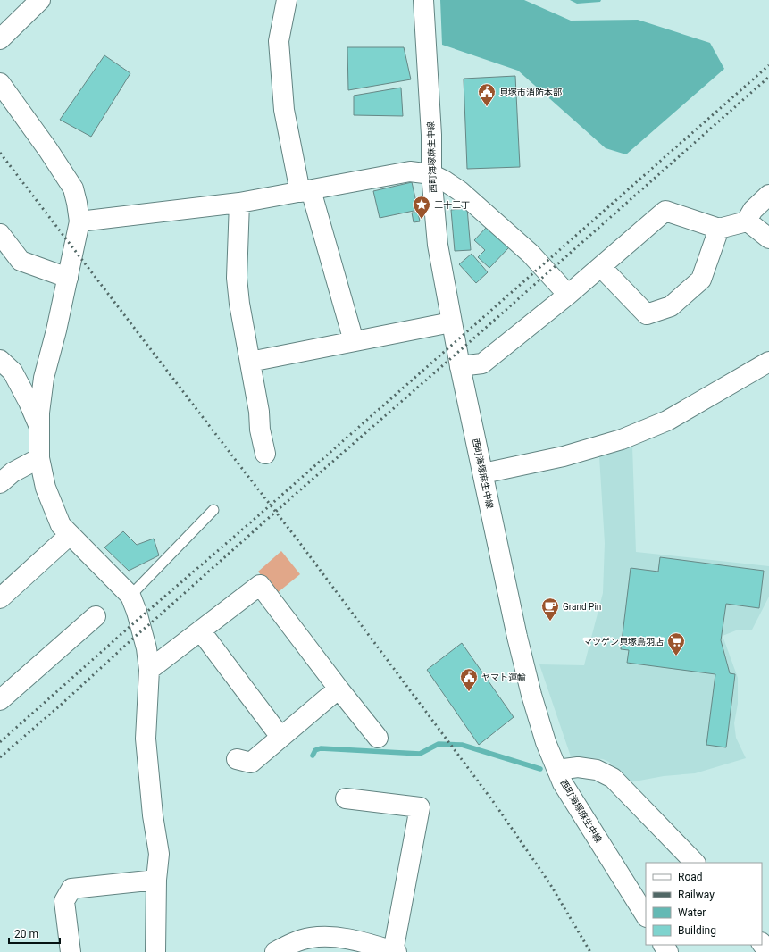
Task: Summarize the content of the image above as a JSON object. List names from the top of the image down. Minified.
{"streets":{"street":["西町海塚麻生中線"]},"places":{"public building":["貝塚市消防本部","ヤマト運輸"],"place":["三十三丁"],"cafe":["Grand Pin"],"supermarket":["マツゲン貝塚鳥羽店"]},"legend":["Road","Railway","Water","Building"],"scale_bar":"20 m"}
